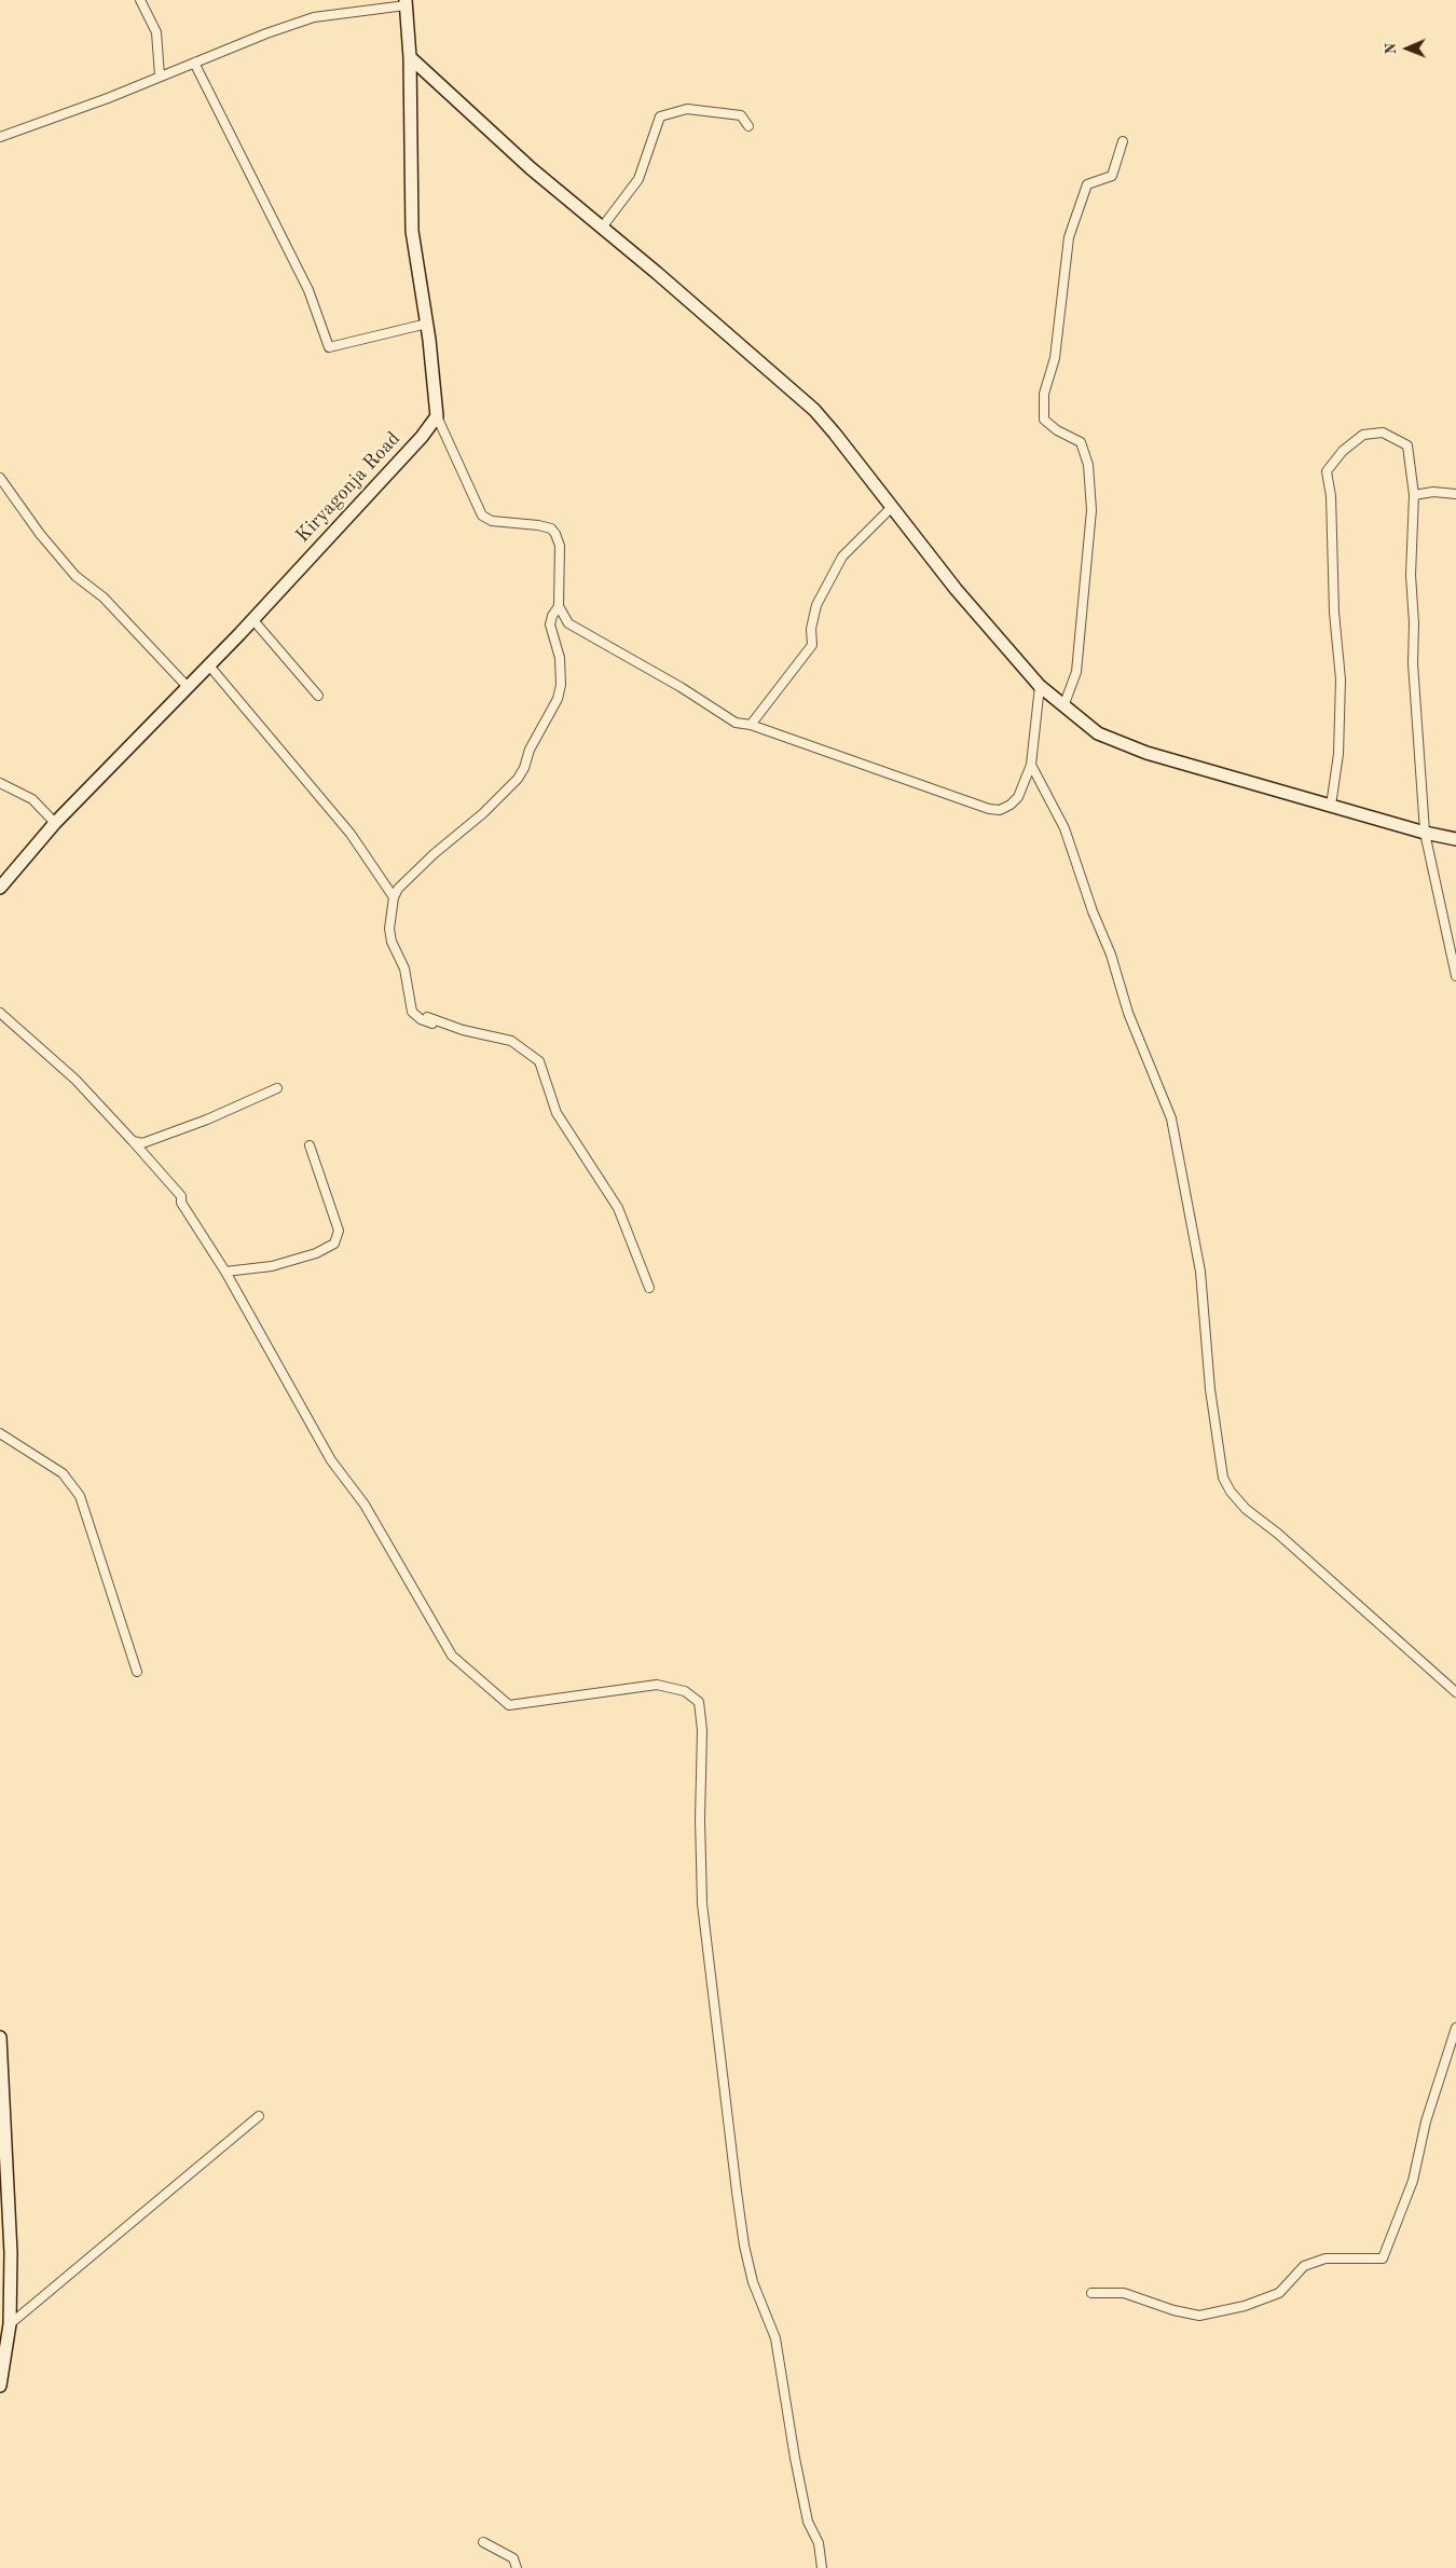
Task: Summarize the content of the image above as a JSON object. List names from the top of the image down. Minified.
{"streets":{"street":["Kiryagonja Road"]},"north":"left"}
